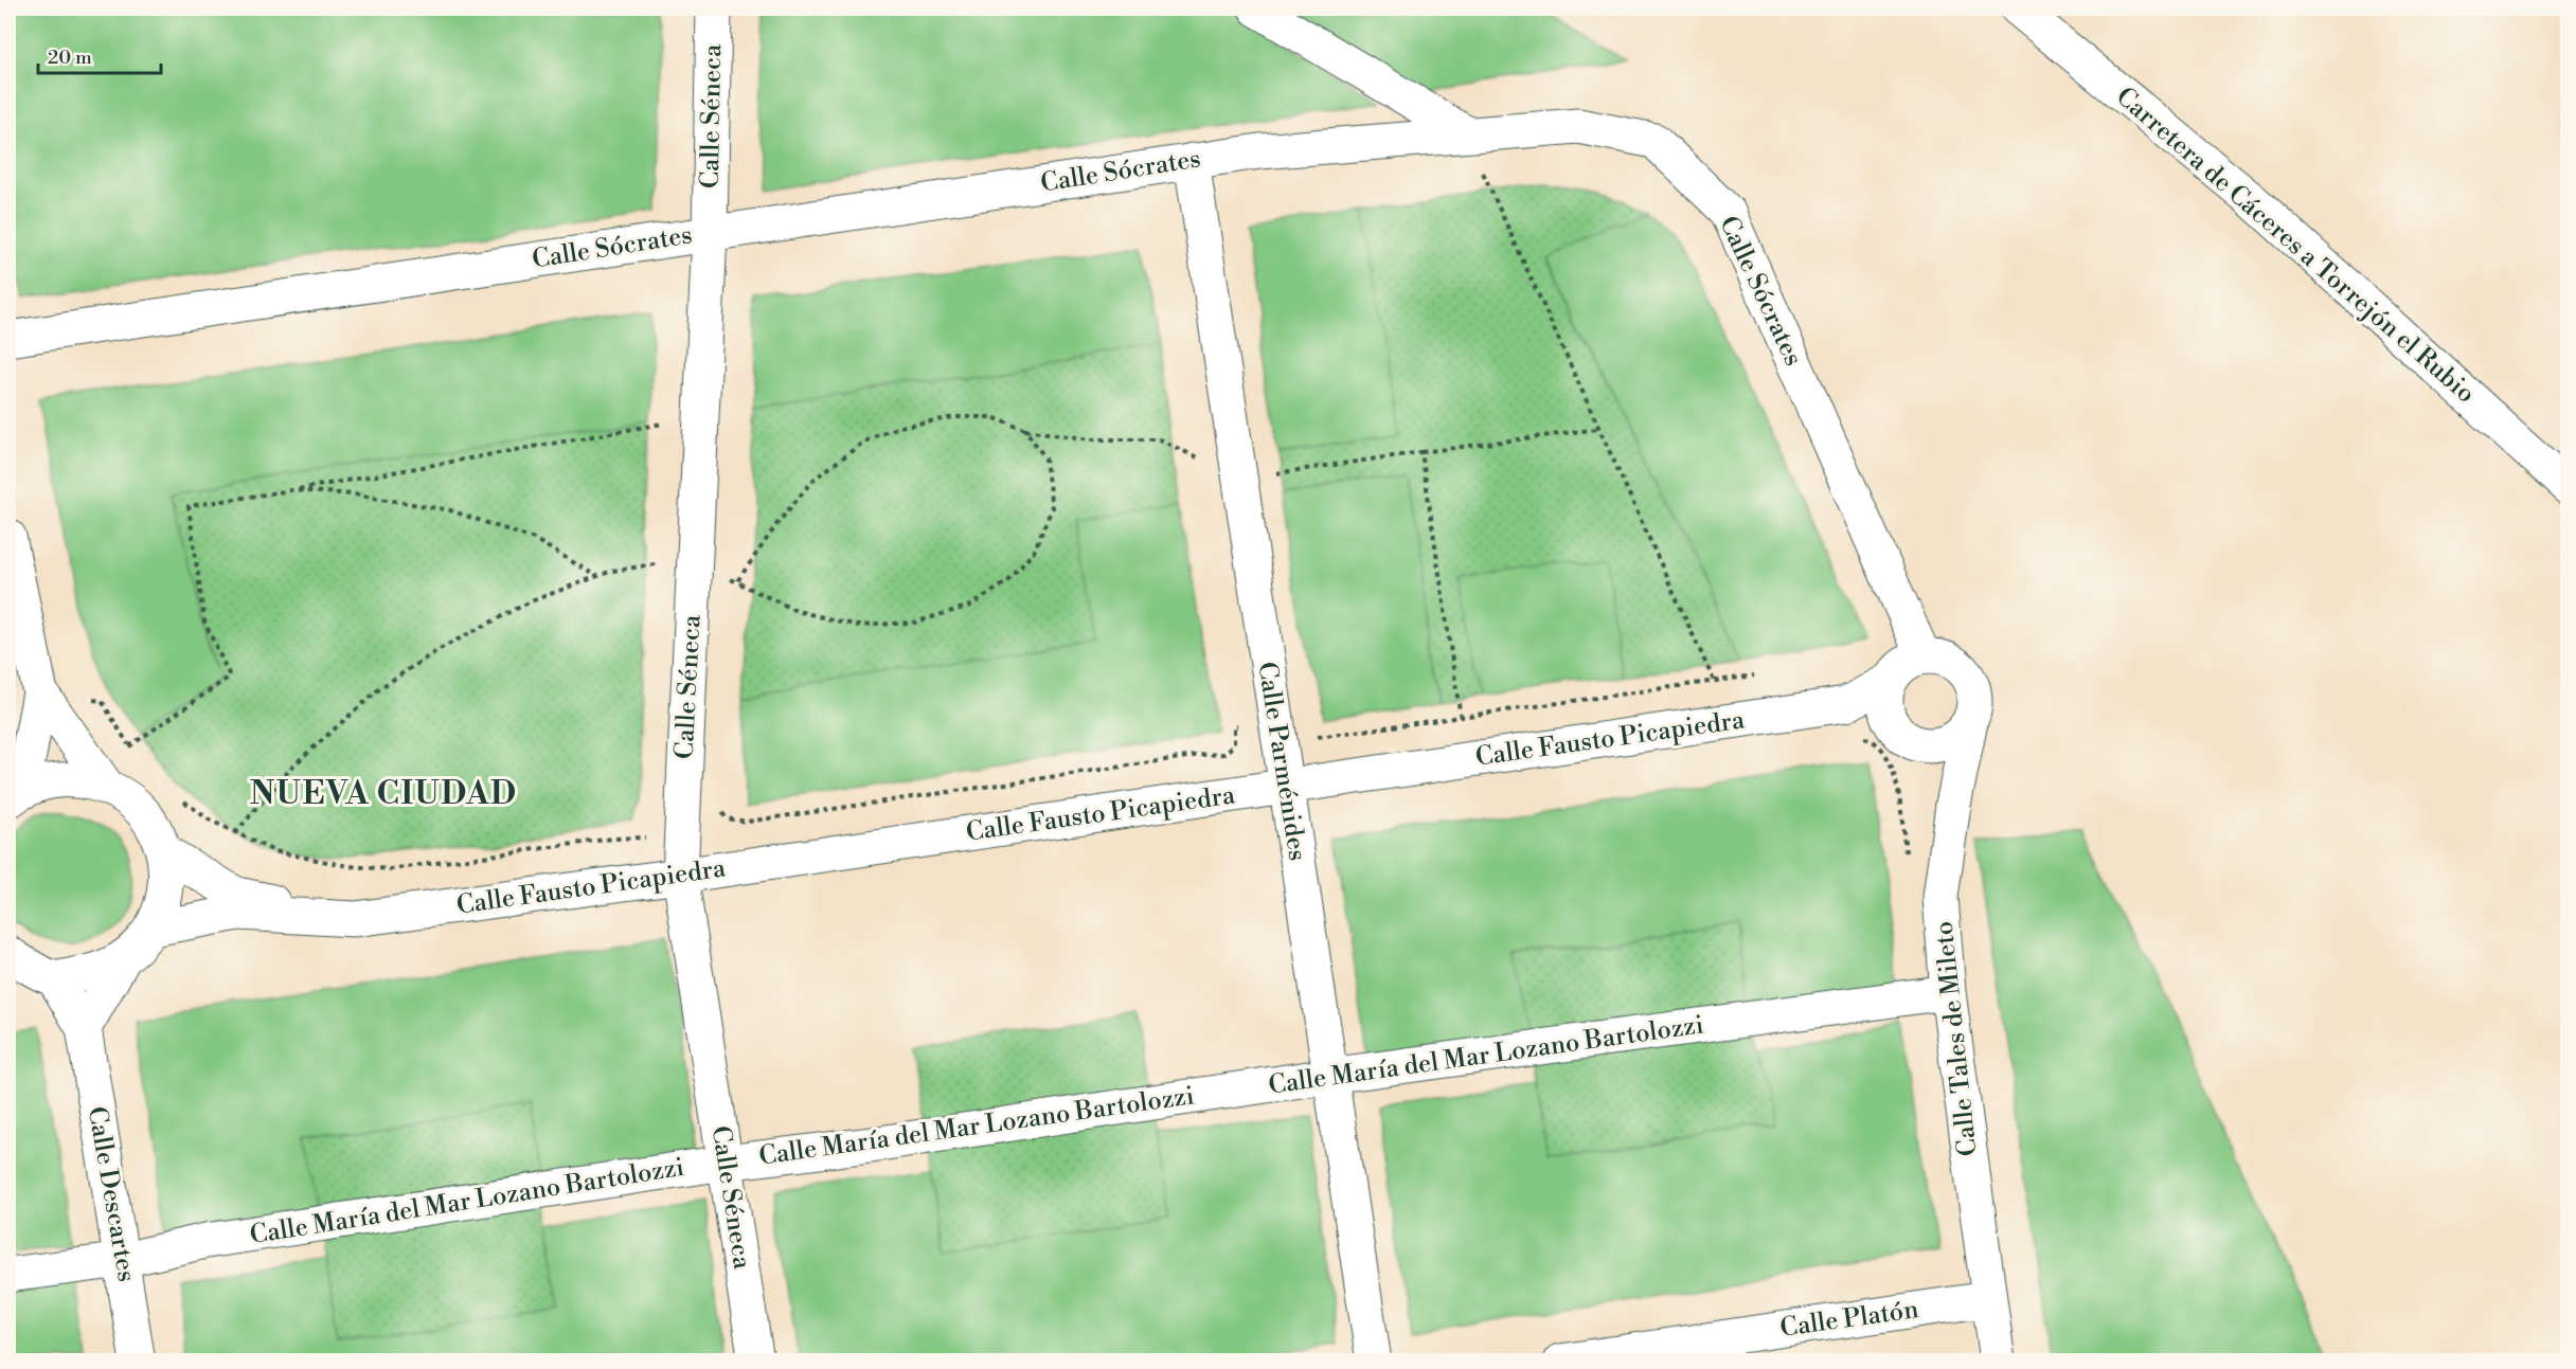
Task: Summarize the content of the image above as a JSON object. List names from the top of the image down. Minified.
{"streets":{"street":["Calle Séneca","Calle Sócrates","Carretera de Cáceres a Torrejón el Rubio","Calle Fausto Picapiedra","Calle Parménides","Calle Tales de Mileto","Calle María del Mar Lozano Bartolozzi","Calle Descartes","Calle Platón"]},"crossings":[["Calle Séneca","Calle Sócrates"],["Calle Séneca","Calle Fausto Picapiedra"],["Calle Séneca","Calle María del Mar Lozano Bartolozzi"],["Calle Sócrates","Calle Fausto Picapiedra"],["Calle Sócrates","Calle Parménides"],["Calle Sócrates","Calle Tales de Mileto"],["Calle Fausto Picapiedra","Calle Parménides"],["Calle Fausto Picapiedra","Calle Tales de Mileto"],["Calle Parménides","Calle María del Mar Lozano Bartolozzi"],["Calle Tales de Mileto","Calle María del Mar Lozano Bartolozzi"],["Calle Tales de Mileto","Calle Platón"],["Calle María del Mar Lozano Bartolozzi","Calle Descartes"]],"districts":["NUEVA CIUDAD"],"scale_bar":"20 m"}
